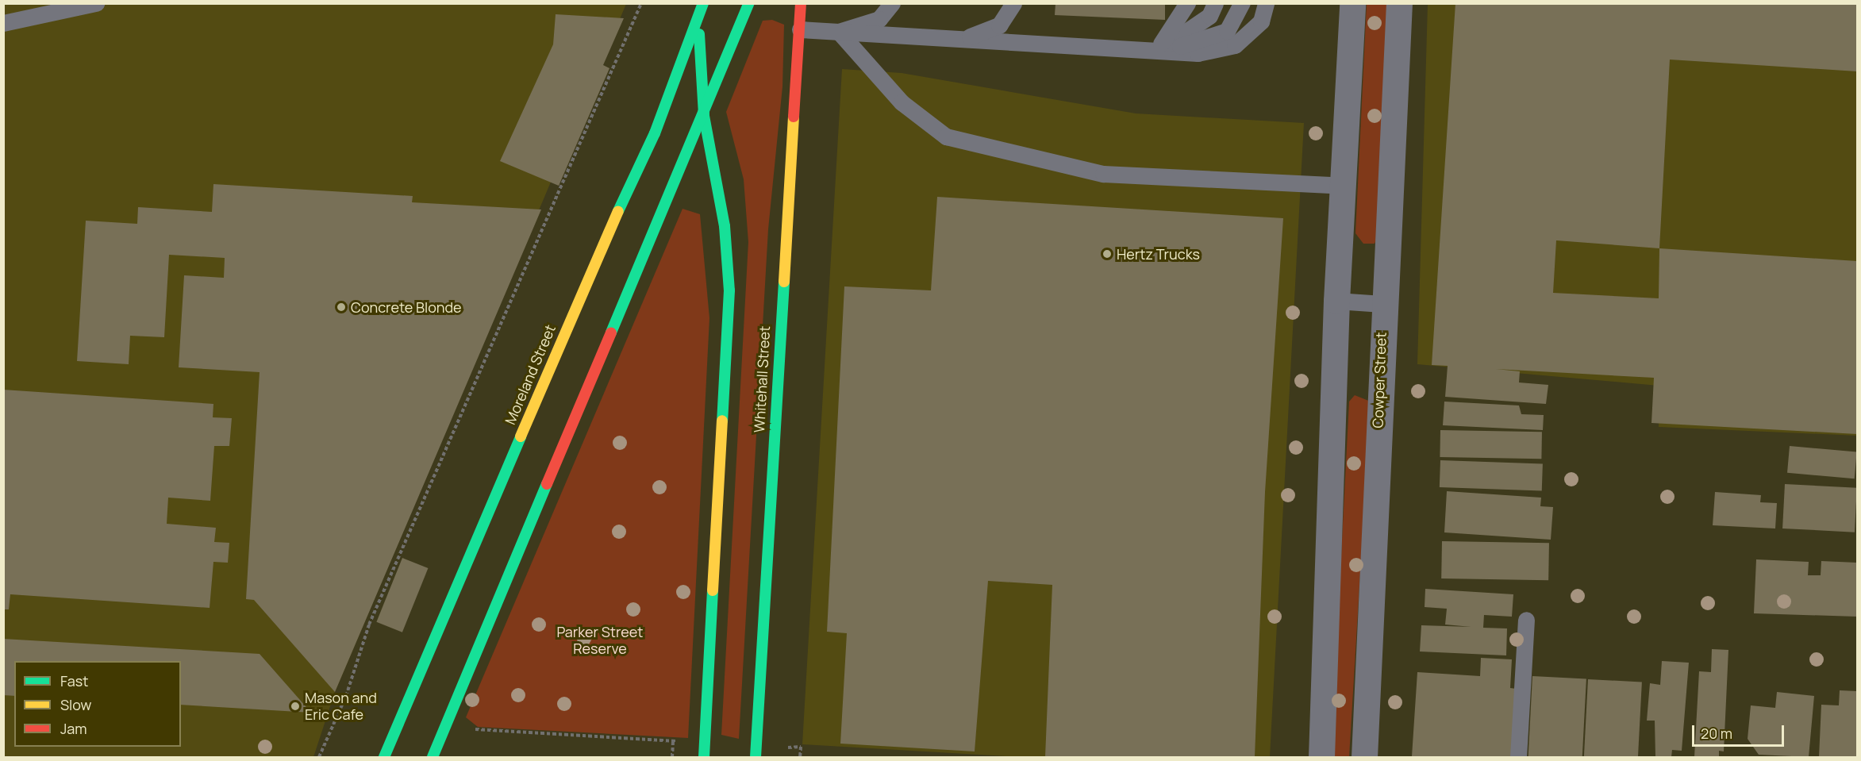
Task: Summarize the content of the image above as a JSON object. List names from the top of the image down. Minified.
{"streets":{"main road":["Moreland Street","Whitehall Street"],"street":["Cowper Street"]},"parks":["Parker Street Reserve"],"places":["Hertz Trucks","Concrete Blonde","Mason and Eric Cafe"],"legend":["Fast","Slow","Jam"],"scale_bar":"20 m"}
